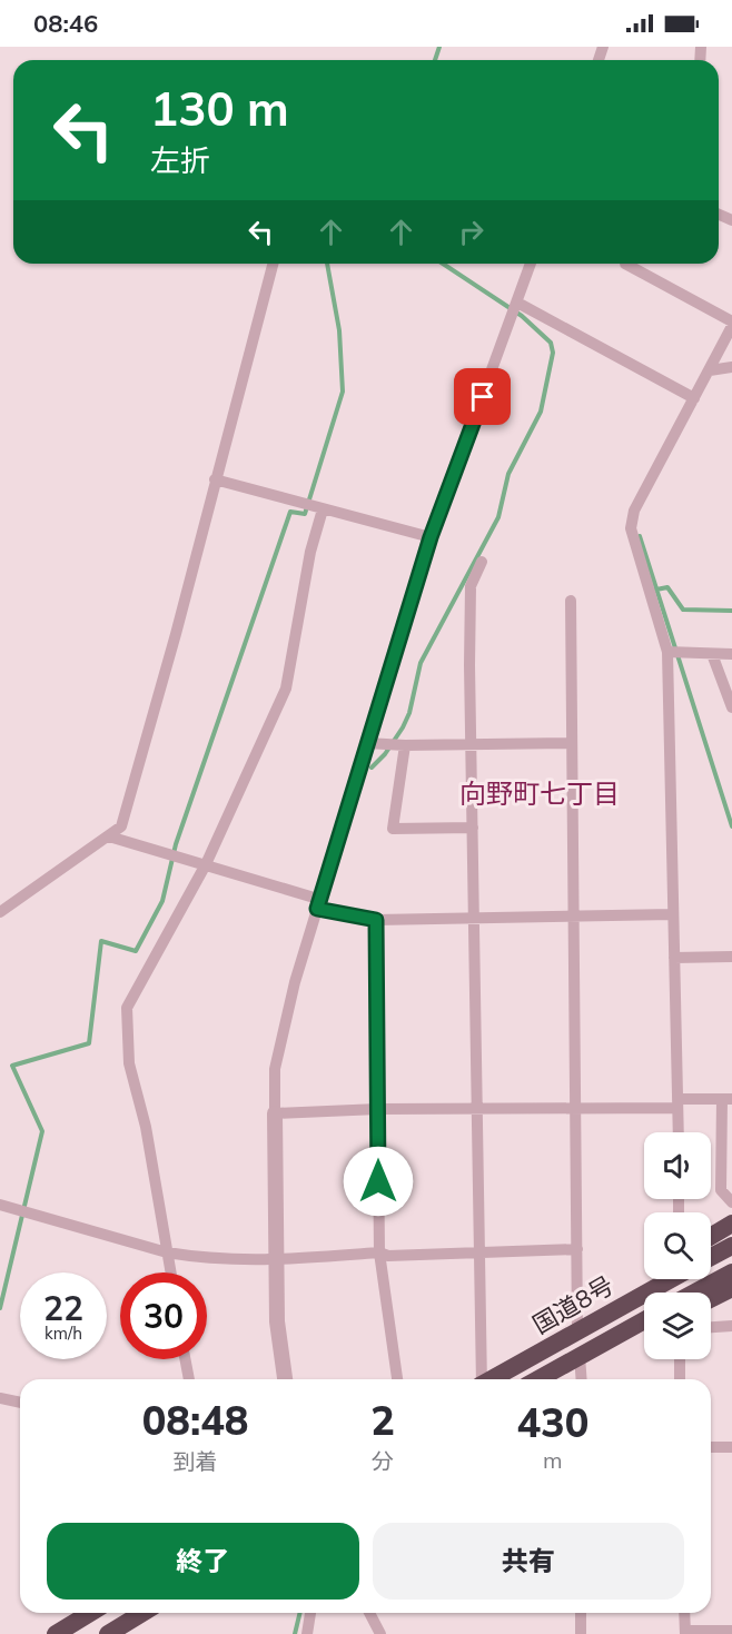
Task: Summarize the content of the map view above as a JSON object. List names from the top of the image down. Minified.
{"streets":{"highway":["国道8号"]},"districts":["向野町七丁目"],"page":{"status":"08:46","turn":["130 m","左折"],"speed":"22 km/h","limit":"30","eta":["08:48","到着","2","分","430","m"],"buttons":["終了","共有"]}}
